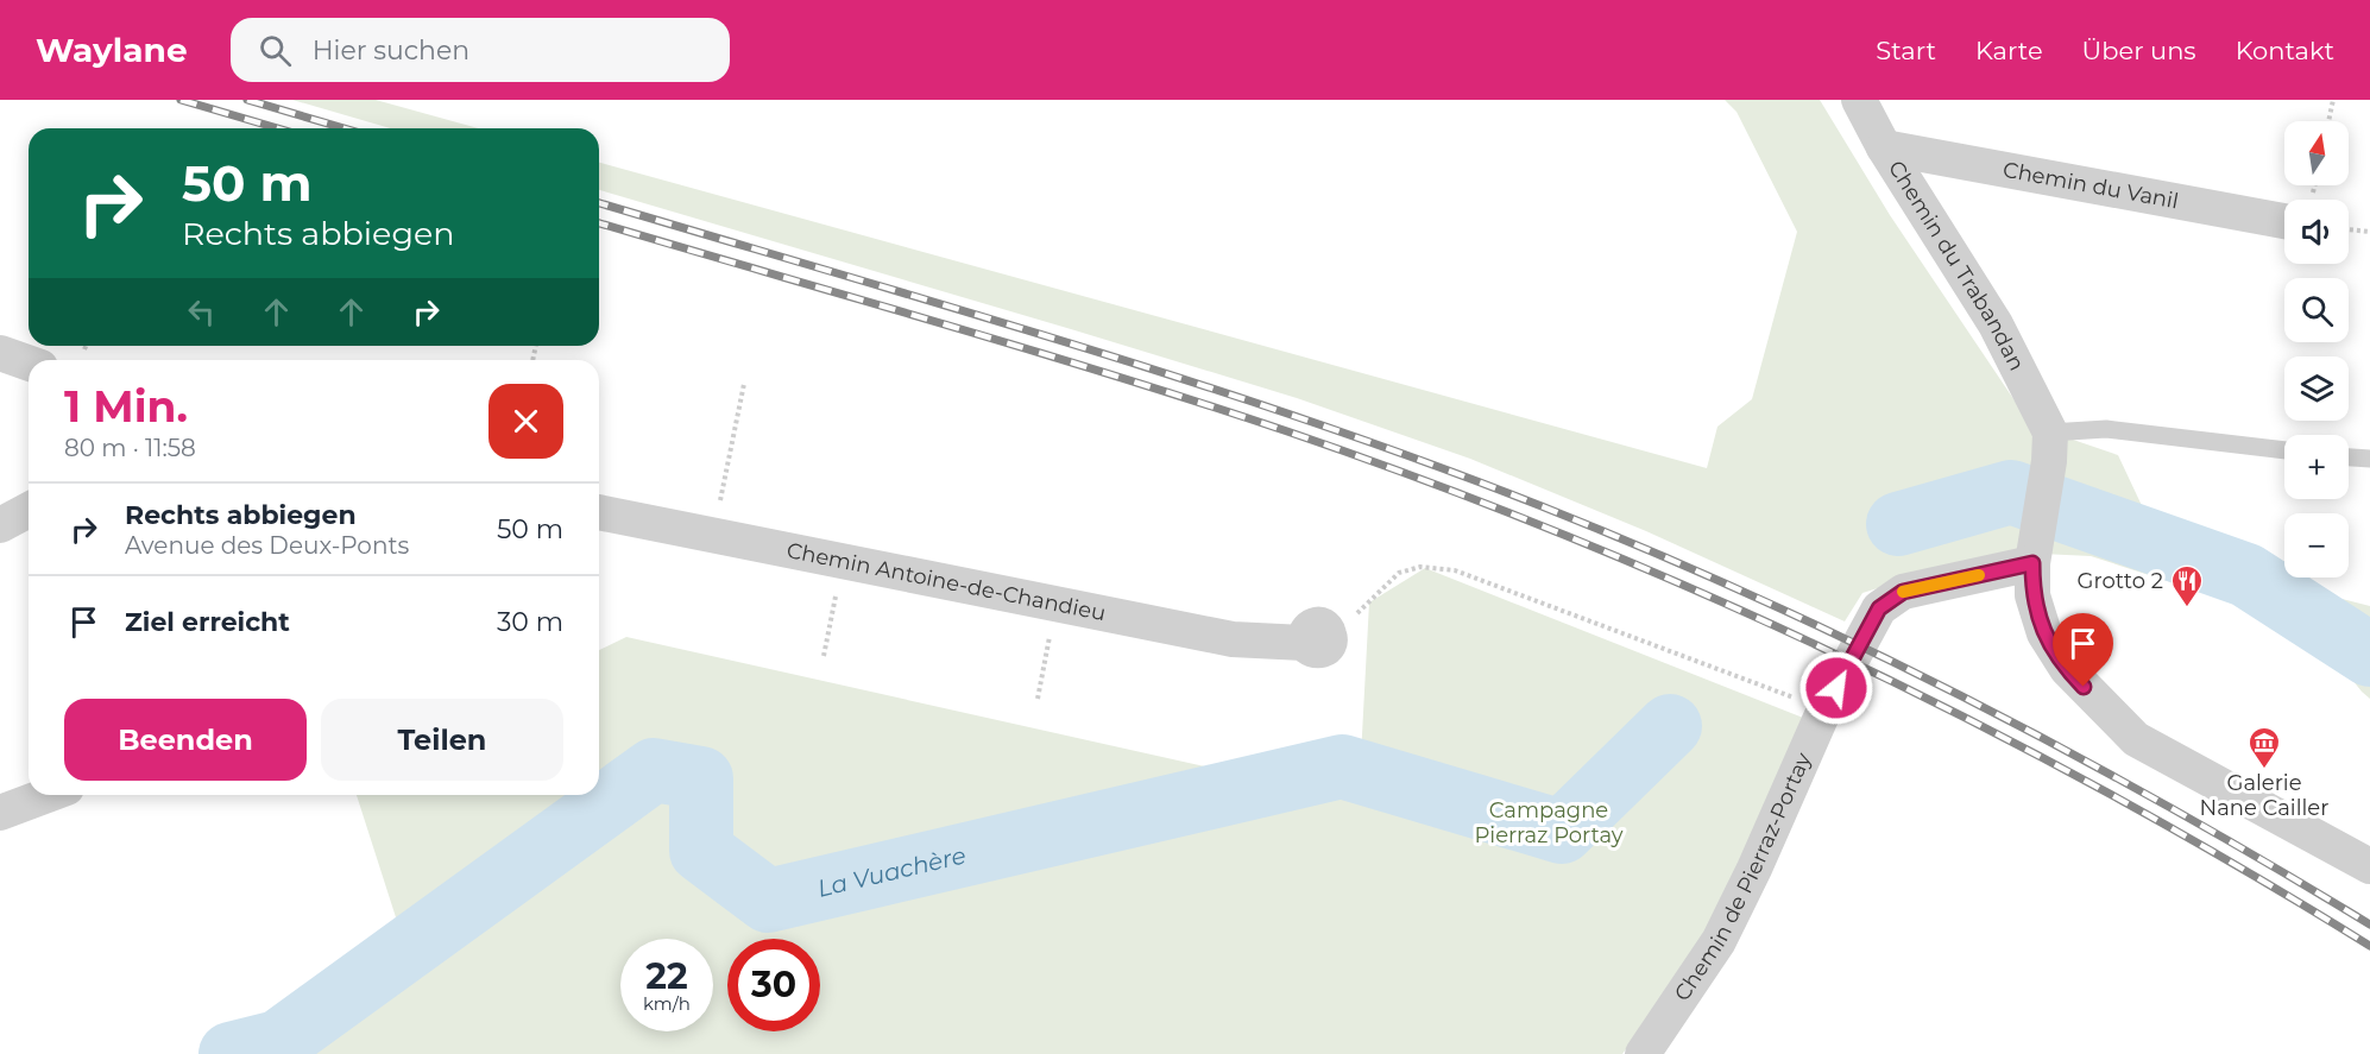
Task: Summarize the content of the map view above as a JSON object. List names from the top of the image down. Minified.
{"streets":{"street":["Chemin du Vanil","Chemin du Trabandan","Chemin Antoine-de-Chandieu","Chemin de Pierraz-Portay"]},"crossings":[["Chemin du Vanil","Chemin du Trabandan"]],"water":["La Vuachère"],"parks":["Campagne Pierraz Portay"],"places":{"restaurant":["Grotto 2"],"museum":["Galerie Nane Cailler"]},"north":"top","page":{"header":"Waylane","search":"Hier suchen","nav":["Start","Karte","Über uns","Kontakt"],"map_buttons":["+","−"],"turn":["50 m","Rechts abbiegen"],"heading":["1 Min.","80 m · 11:58"],"list":[{"name":"Rechts abbiegen","note":"Avenue des Deux-Ponts","value":"50 m"},{"name":"Ziel erreicht","value":"30 m"}],"buttons":["Beenden","Teilen"],"speed":"22 km/h","limit":"30"}}
